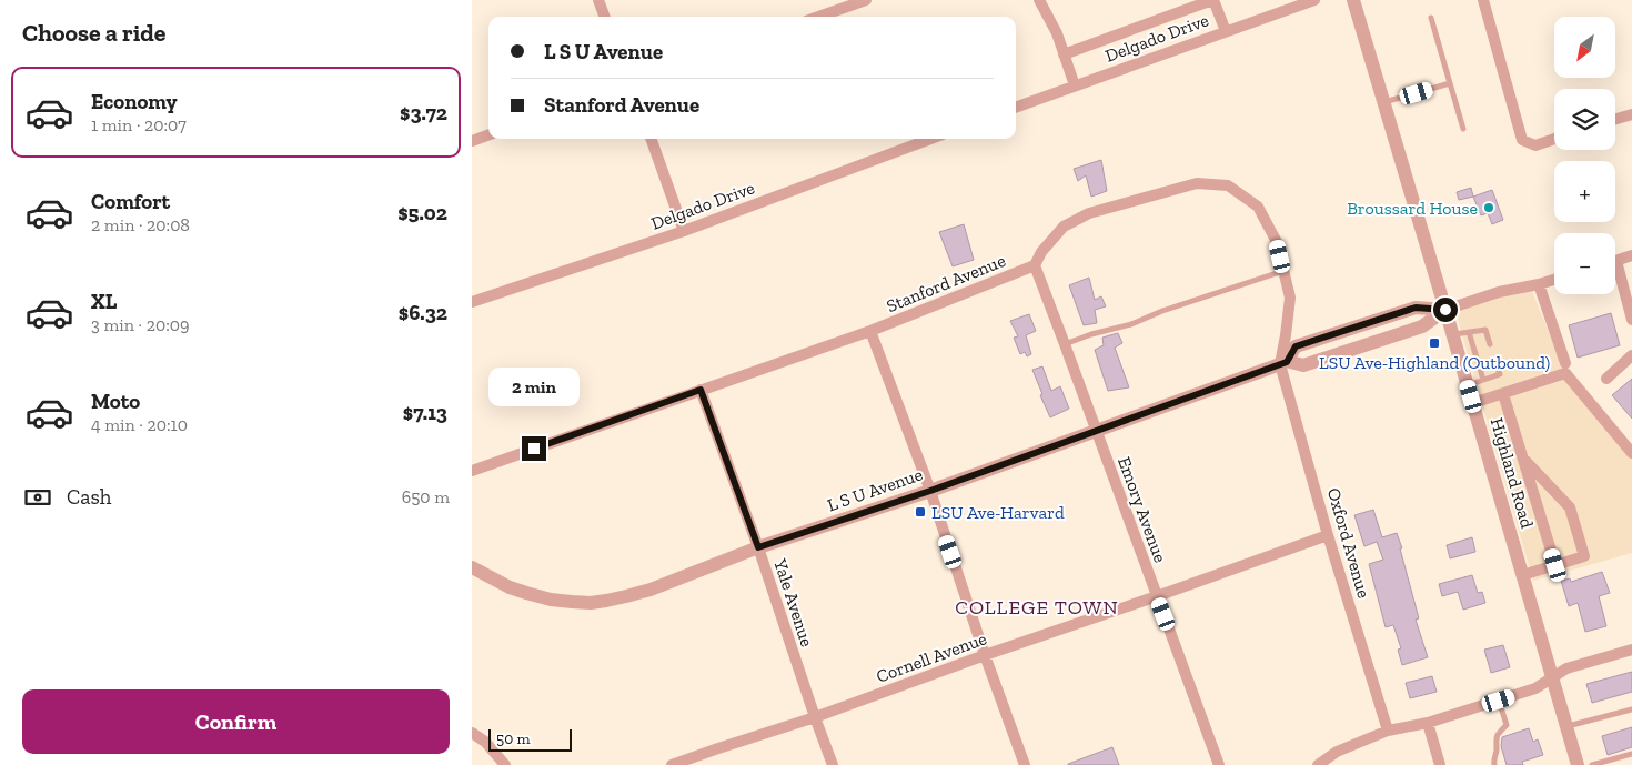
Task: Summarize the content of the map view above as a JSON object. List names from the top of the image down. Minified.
{"streets":{"street":["Delgado Drive","Stanford Avenue","Highland Road","L S U Avenue","Emory Avenue","Oxford Avenue","Yale Avenue","Cornell Avenue"]},"crossings":[["Stanford Avenue","L S U Avenue"],["Stanford Avenue","Emory Avenue"],["Stanford Avenue","Oxford Avenue"],["Stanford Avenue","Yale Avenue"],["Highland Road","L S U Avenue"],["L S U Avenue","Emory Avenue"],["L S U Avenue","Oxford Avenue"],["L S U Avenue","Yale Avenue"],["Emory Avenue","Cornell Avenue"],["Oxford Avenue","Cornell Avenue"],["Yale Avenue","Cornell Avenue"]],"districts":["COLLEGE TOWN"],"places":{"other":["Broussard House"],"transit":["LSU Ave-Highland (Outbound)","LSU Ave-Harvard"]},"scale_bar":"50 m","north":"bottom left","page":{"heading":"Choose a ride","map_buttons":["+","−"],"banner":["L S U Avenue","Stanford Avenue"],"list":[{"name":"Economy","note":"1 min · 20:07","value":"$3.72"},{"name":"Comfort","note":"2 min · 20:08","value":"$5.02"},{"name":"XL","note":"3 min · 20:09","value":"$6.32"},{"name":"Moto","note":"4 min · 20:10","value":"$7.13"}],"bubble":"2 min","pay":["Cash","650 m"],"buttons":"Confirm","scale":"50 m"}}
